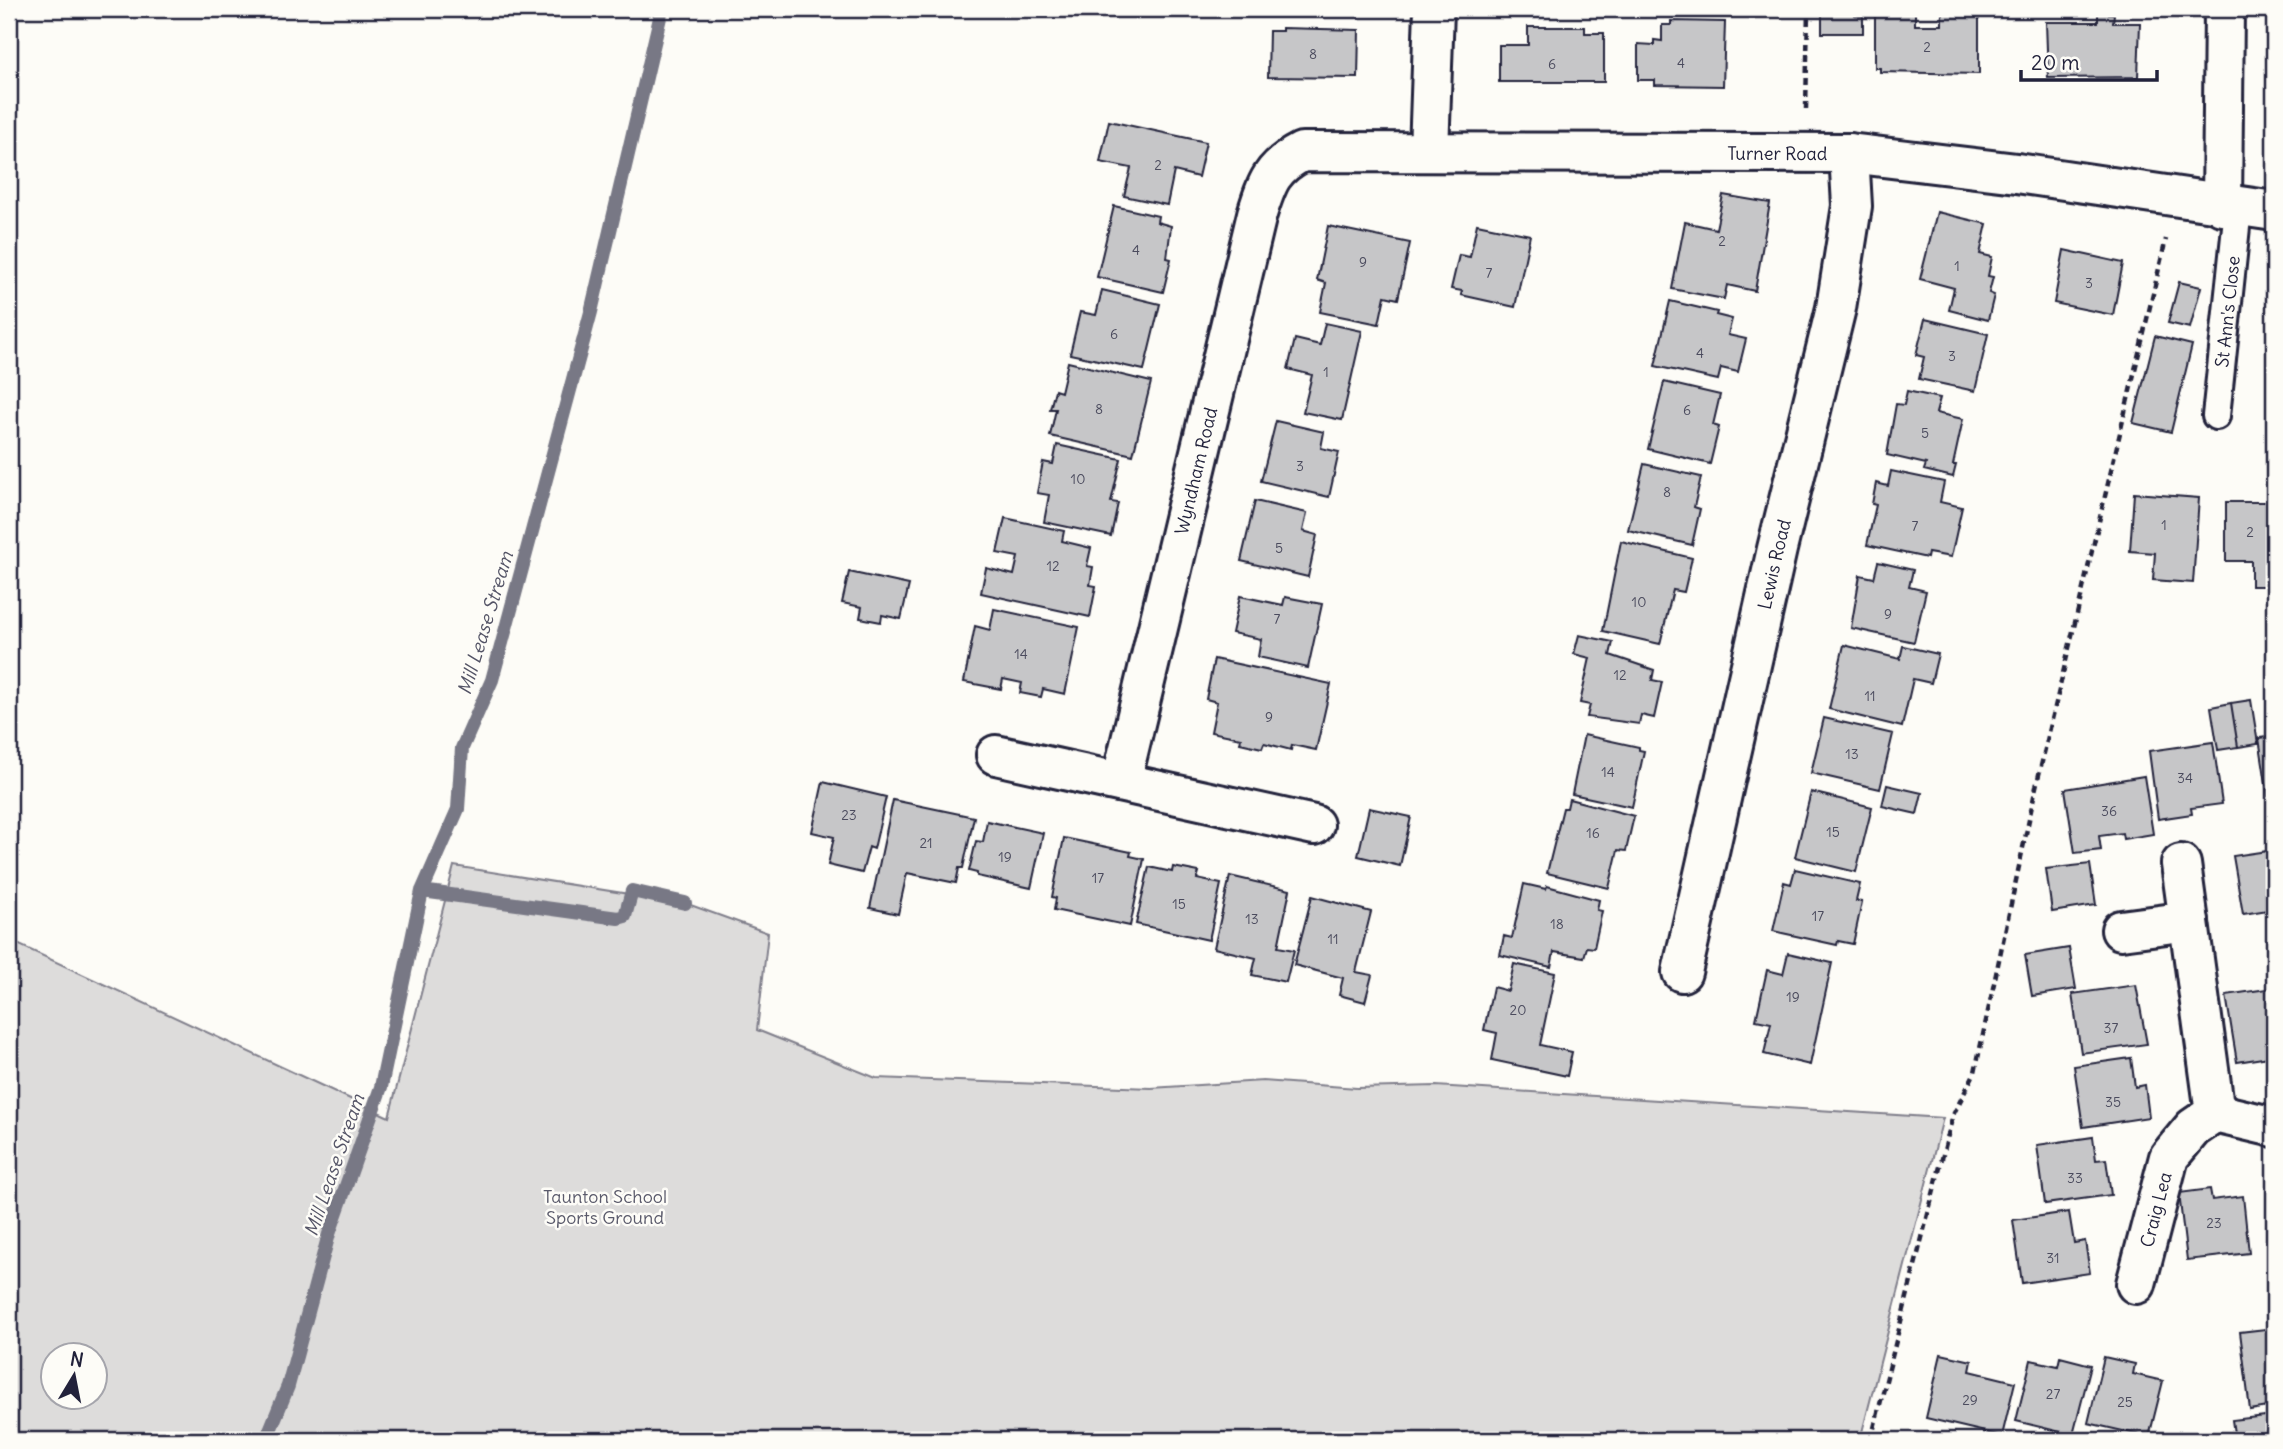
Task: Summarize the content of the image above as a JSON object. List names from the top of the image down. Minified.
{"streets":{"street":["Turner Road","Wyndham Road","Lewis Road","Craig Lea"],"lane":["St Ann's Close"]},"crossings":[["Turner Road","St Ann's Close"],["Turner Road","Wyndham Road"],["Turner Road","Lewis Road"]],"water":["Mill Lease Stream"],"parks":["Taunton School Sports Ground"],"house_numbers":["2","8","4","6","2","2","4","9","1","7","3","6","4","3","1","8","6","5","3","10","8","1","7","2","5","12","10","9","7","14","12","11","9","13","14","34","36","23","15","16","21","19","17","15","17","13","18","11","19","20","37","35","33","23","31","27","29","25"],"scale_bar":"20 m","north":"top"}
